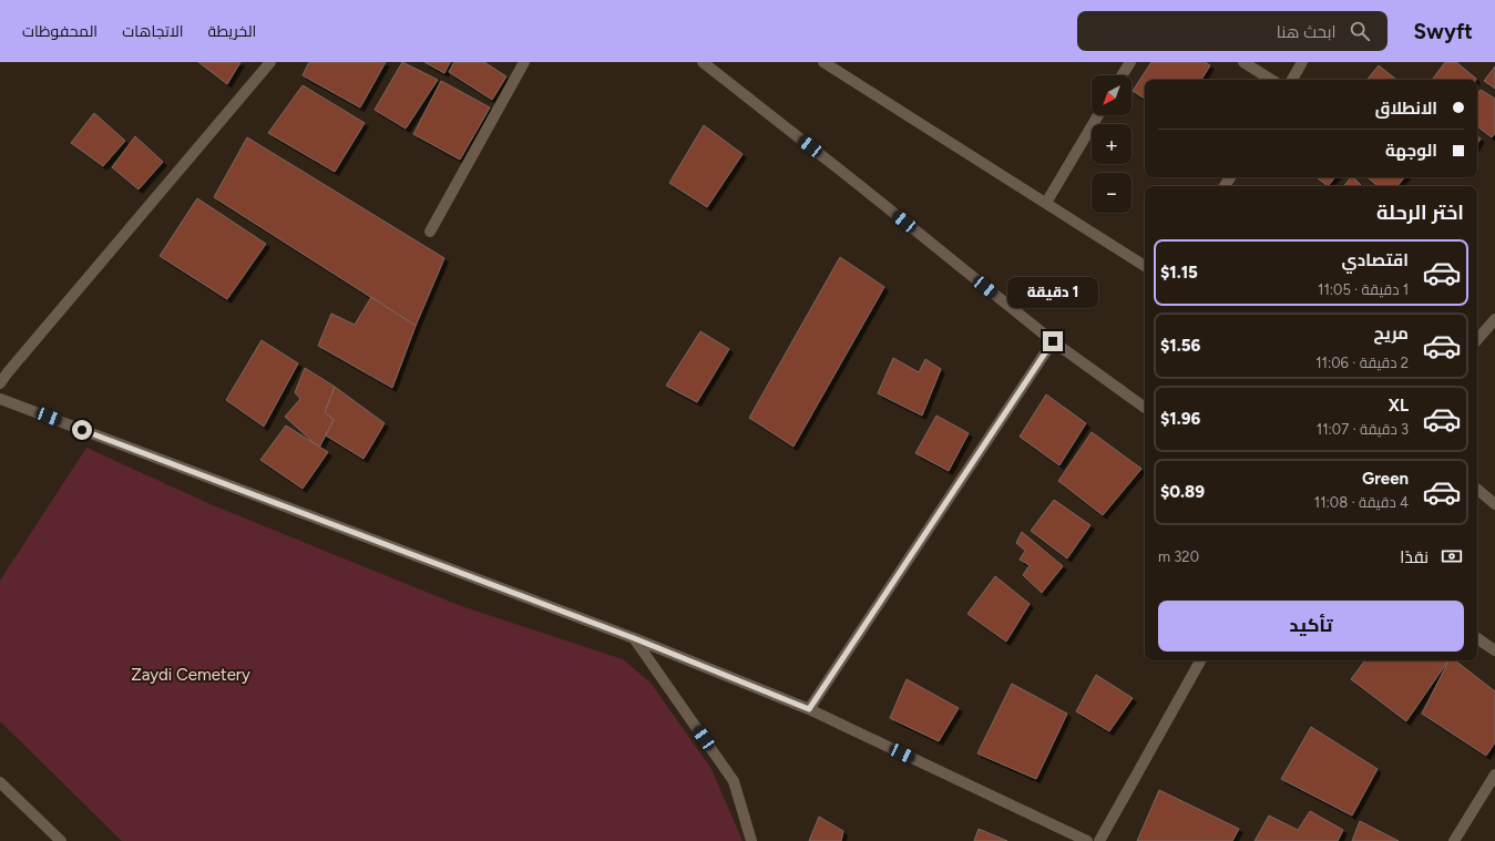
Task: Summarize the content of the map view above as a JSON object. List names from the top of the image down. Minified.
{"parks":["Zaydi Cemetery"],"north":"bottom left","page":{"header":"Swyft","search":"ابحث هنا","nav":["الخريطة","الاتجاهات","المحفوظات"],"map_buttons":["+","−"],"banner":["الانطلاق","الوجهة"],"heading":"اختر الرحلة","list":[{"name":"اقتصادي","note":"1 دقيقة · 11:05","value":"$1.15"},{"name":"مريح","note":"2 دقيقة · 11:06","value":"$1.56"},{"name":"XL","note":"3 دقيقة · 11:07","value":"$1.96"},{"name":"Green","note":"4 دقيقة · 11:08","value":"$0.89"}],"bubble":"1 دقيقة","pay":["نقدًا","320 m"],"buttons":"تأكيد"}}
